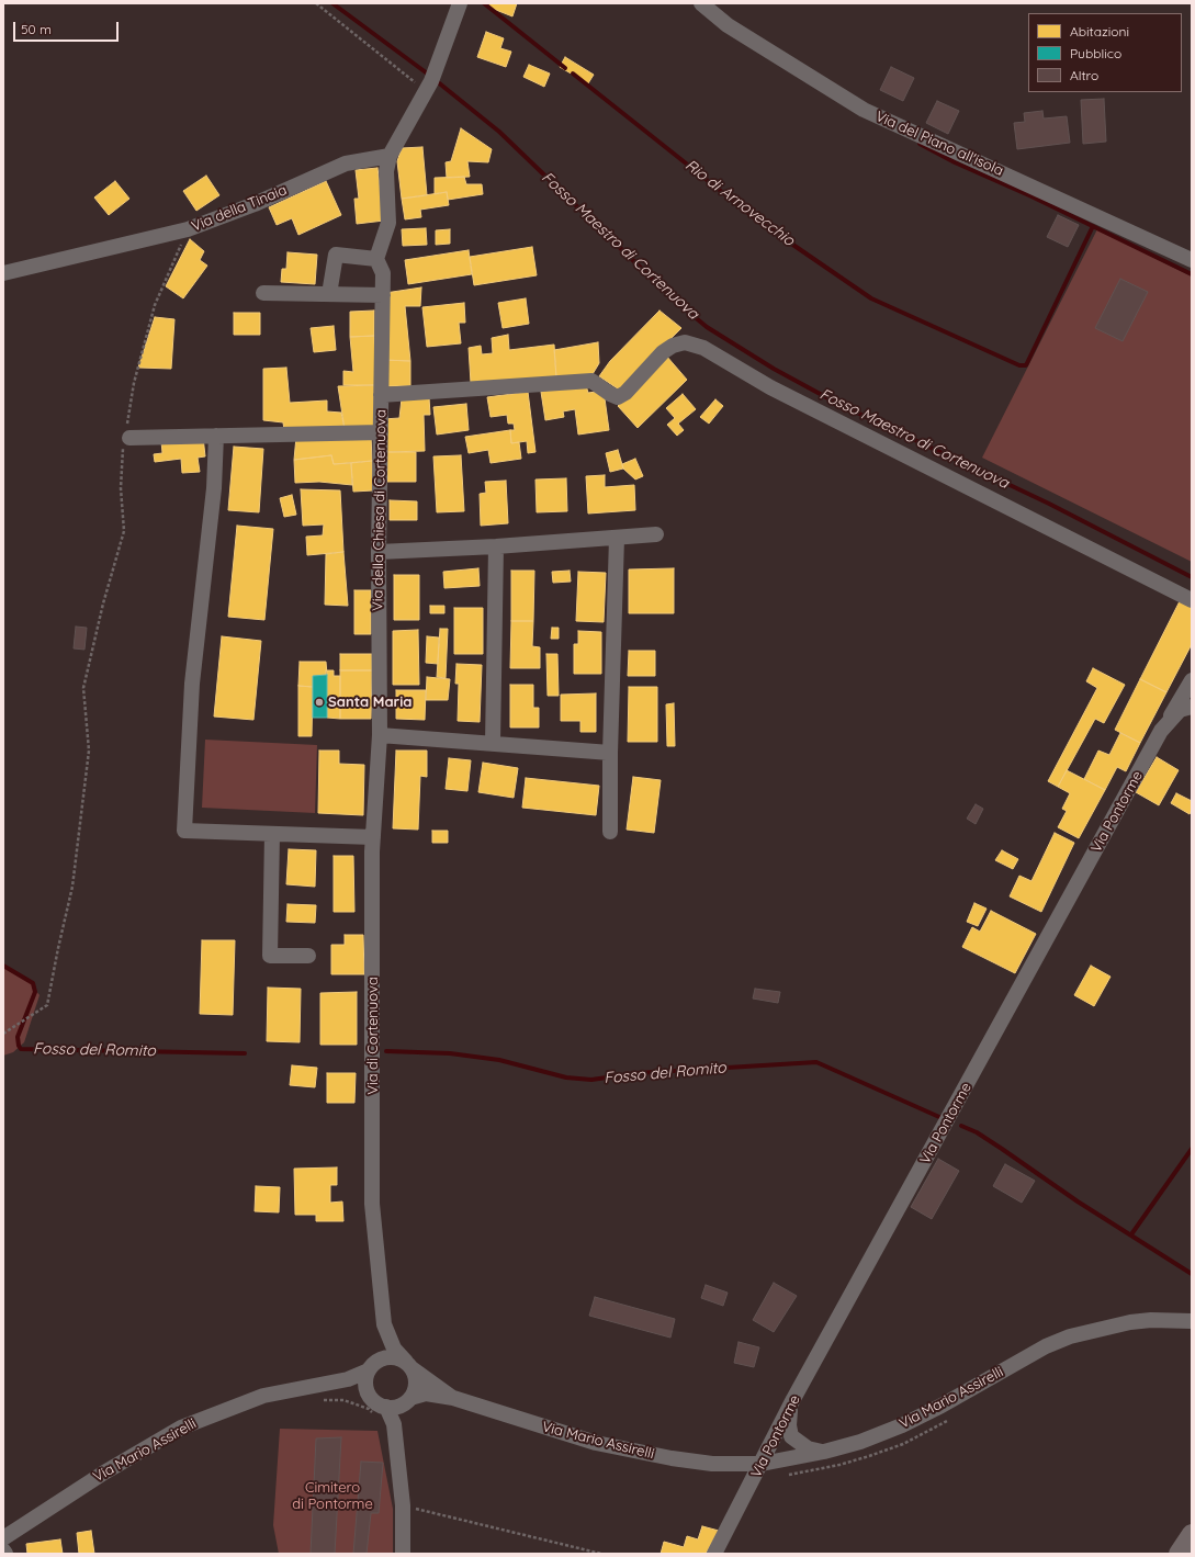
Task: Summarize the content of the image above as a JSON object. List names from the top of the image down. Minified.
{"streets":{"street":["Via del Piano all'isola","Via della Tinaia","Via della Chiesa di Cortenuova","Via Pontorme","Via di Cortenuova","Via Mario Assirelli"]},"crossings":[["Via della Chiesa di Cortenuova","Via di Cortenuova"],["Via Pontorme","Via Mario Assirelli"],["Via di Cortenuova","Via Mario Assirelli"]],"water":["Rio di Arnovecchio","Fosso Maestro di Cortenuova","Fosso del Romito"],"parks":["Cimitero di Pontorme"],"places":["Santa Maria"],"legend":["Abitazioni","Pubblico","Altro"],"scale_bar":"50 m"}
